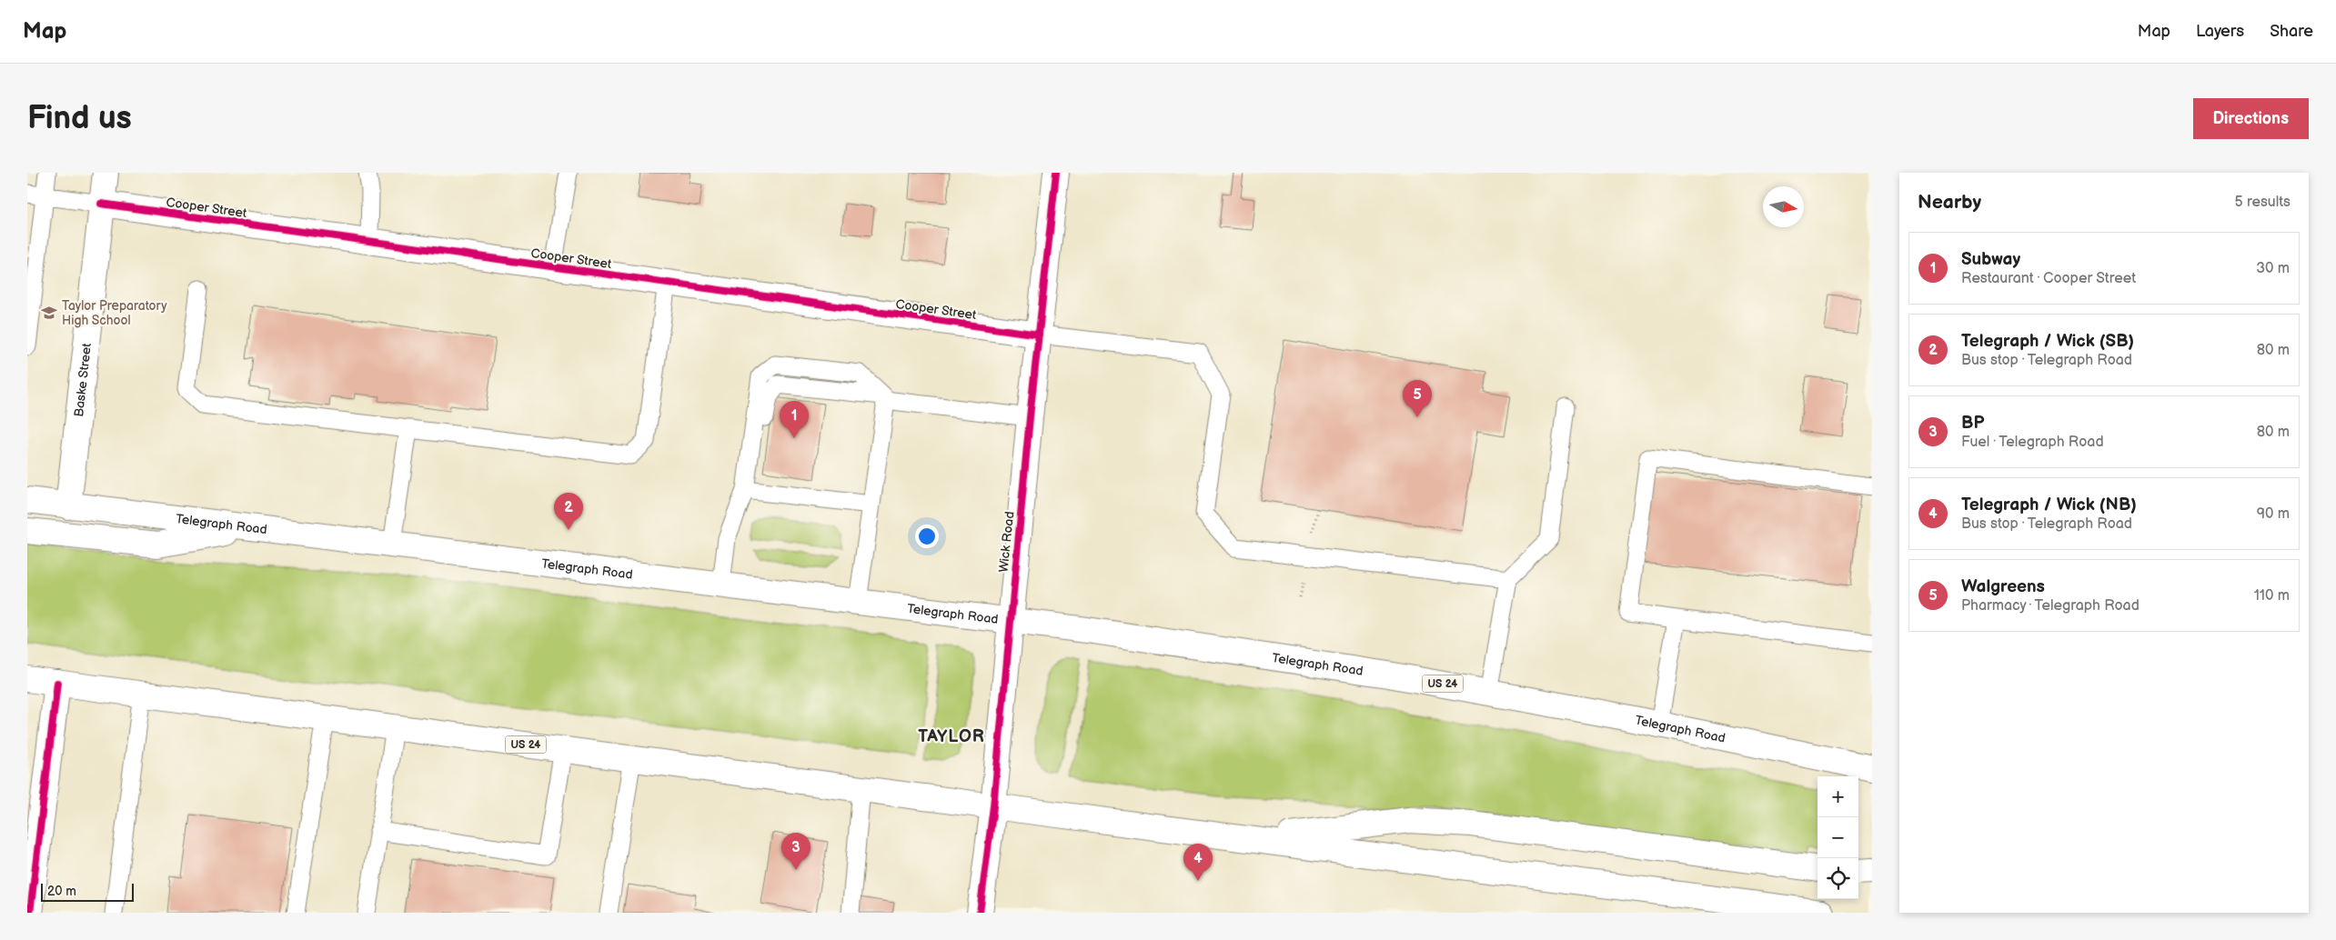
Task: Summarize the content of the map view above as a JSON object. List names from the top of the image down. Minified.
{"streets":{"main road":["Cooper Street","Baske Street","Telegraph Road","Wick Road","US 24"]},"crossings":[["Cooper Street","Baske Street"],["Cooper Street","Wick Road"],["Baske Street","Telegraph Road"],["Telegraph Road","Wick Road"],["Wick Road","US 24"]],"districts":["TAYLOR"],"places":{"school or university":["Taylor Preparatory High School"]},"scale_bar":"20 m","north":"right","page":{"header":"Map","nav":["Map","Layers","Share"],"buttons":"Directions","title":"Find us","heading":["Nearby","5 results"],"list":[{"mark":"1","name":"Subway","note":"Restaurant · Cooper Street","value":"30 m"},{"mark":"2","name":"Telegraph / Wick (SB)","note":"Bus stop · Telegraph Road","value":"80 m"},{"mark":"3","name":"BP","note":"Fuel · Telegraph Road","value":"80 m"},{"mark":"4","name":"Telegraph / Wick (NB)","note":"Bus stop · Telegraph Road","value":"90 m"},{"mark":"5","name":"Walgreens","note":"Pharmacy · Telegraph Road","value":"110 m"}],"pins":["5","1","2","3","4"],"map_buttons":["+","−"],"scale":"20 m"}}
